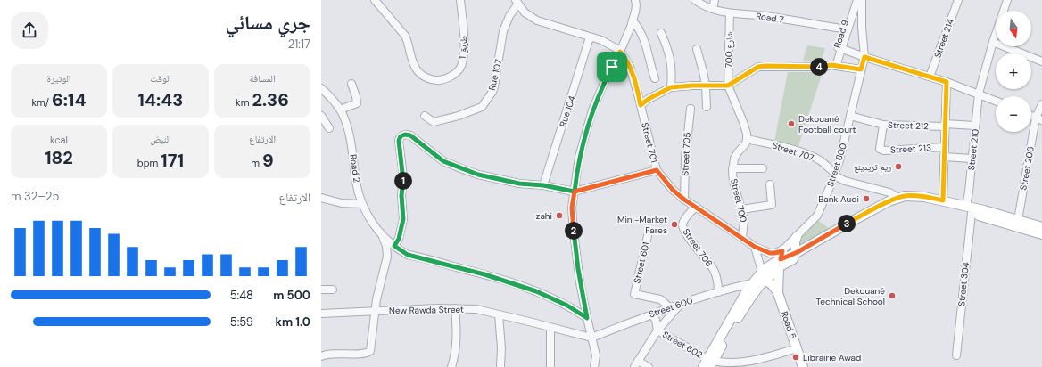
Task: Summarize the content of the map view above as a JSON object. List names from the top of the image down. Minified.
{"streets":{"main road":["Road 5"],"street":["Road 7","Road 9","Street 214","طريق 1","شارع 700","Rue 107","Rue 104","Street 212","Street 701","Street 213","Street 210","Street 707","Street 705","Street 800","Road 2","Street 206","Street 700","Street 706","Street 601","Street 304","Street 600","New Rawda Street","Street 602"]},"crossings":[["Road 7","Road 9"],["Road 7","شارع 700"],["Street 212","Street 213"],["Street 212","Street 210"],["Street 212","Street 800"],["Street 701","Street 705"],["Street 701","Street 800"],["Street 701","Street 700"],["Street 701","Street 706"],["Street 210","Street 304"],["Street 707","Street 800"],["Street 707","Street 700"],["Street 706","Street 600"],["Street 601","Street 600"],["Street 600","New Rawda Street"]],"places":["Dekouané Football court","ريم تريدينغ","Bank Audi","zahi","Mini-Market Fares","Dekouané Technical School","Librairie Awad"],"north":"bottom","page":{"heading":["جري مسائي","21:17"],"map_buttons":["+","−"],"pins":["4","1","3","2"],"stats":[["المسافة","2.36 km"],["الوقت","14:43"],["الوتيرة","6:14 /km"],["الارتفاع","9 m"],["النبض","171 bpm"],["kcal","182"]],"chart":["الارتفاع","25–32 m"],"list":[{"name":"500 m","note":"5:48"},{"name":"1.0 km","note":"5:59"}]}}
